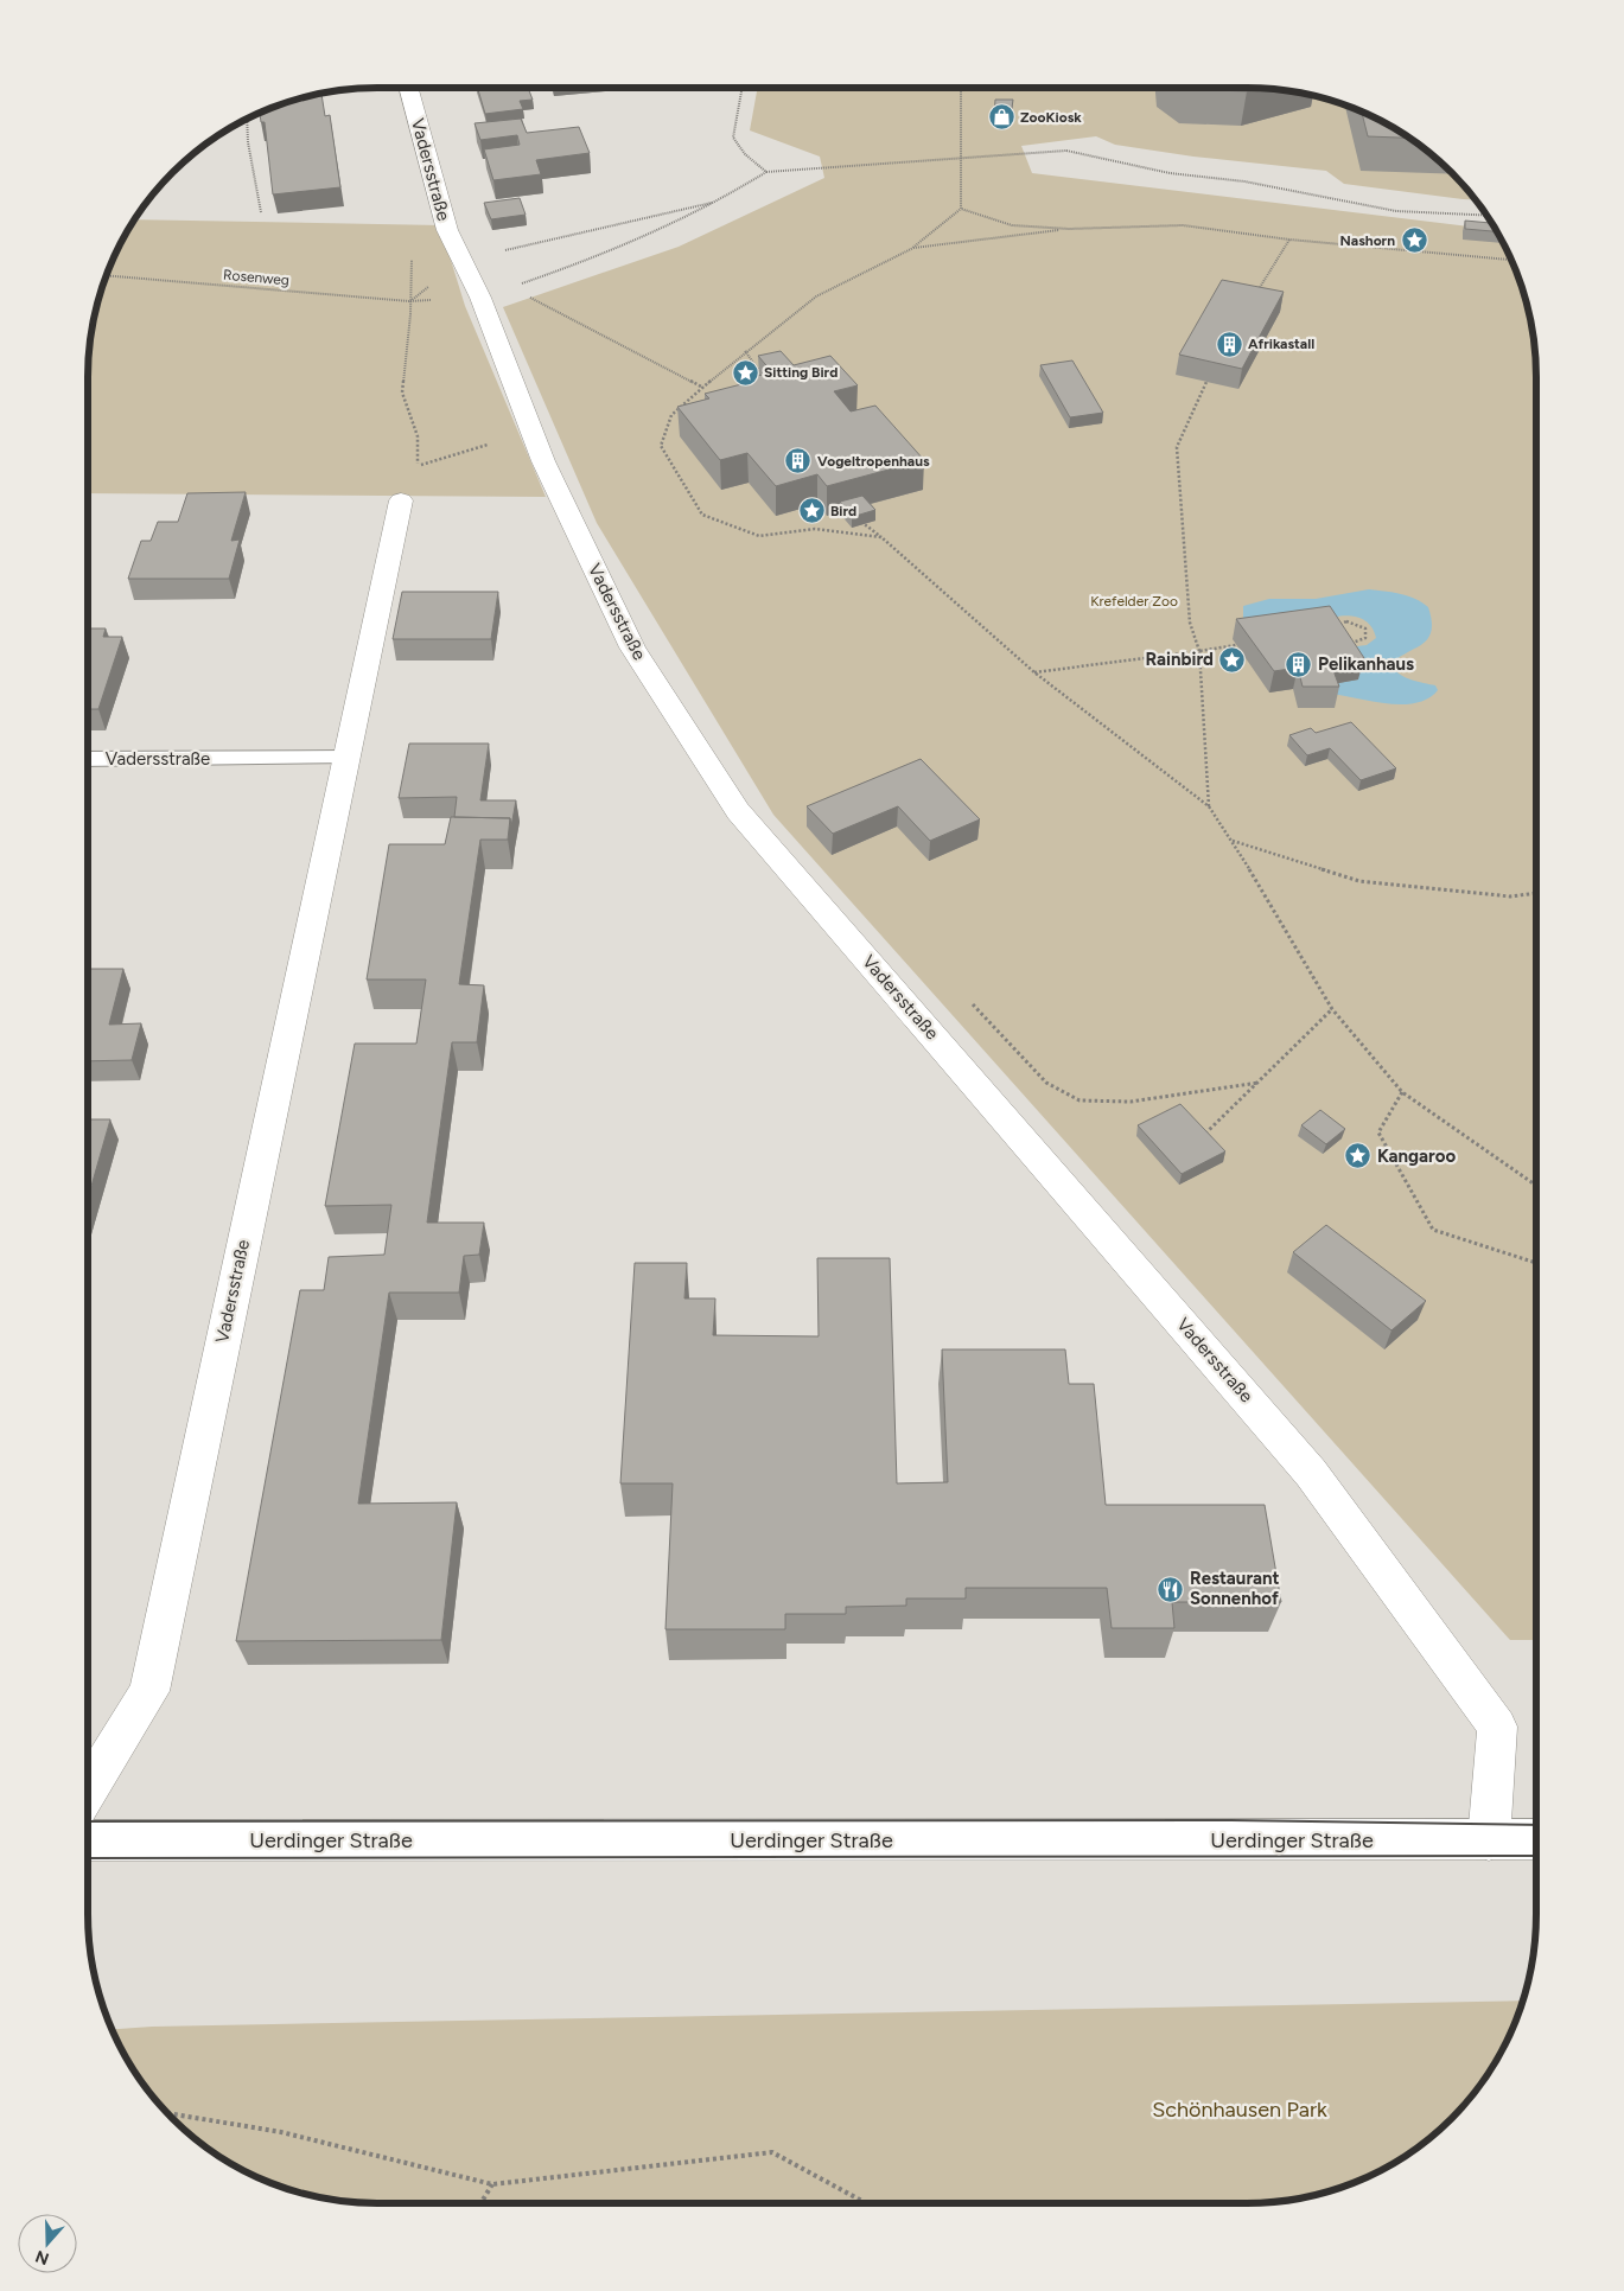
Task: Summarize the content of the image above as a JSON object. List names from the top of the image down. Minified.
{"streets":{"street":["Vadersstraße","Uerdinger Straße"],"path":["Rosenweg"]},"crossings":[["Vadersstraße","Uerdinger Straße"]],"parks":["Krefelder Zoo","Schönhausen Park"],"places":{"shop":["ZooKiosk"],"place":["Nashorn","Sitting Bird","Bird","Rainbird","Kangaroo"],"building":["Afrikastall","Vogeltropenhaus","Pelikanhaus"],"restaurant":["Restaurant Sonnenhof"]},"north":"bottom"}
